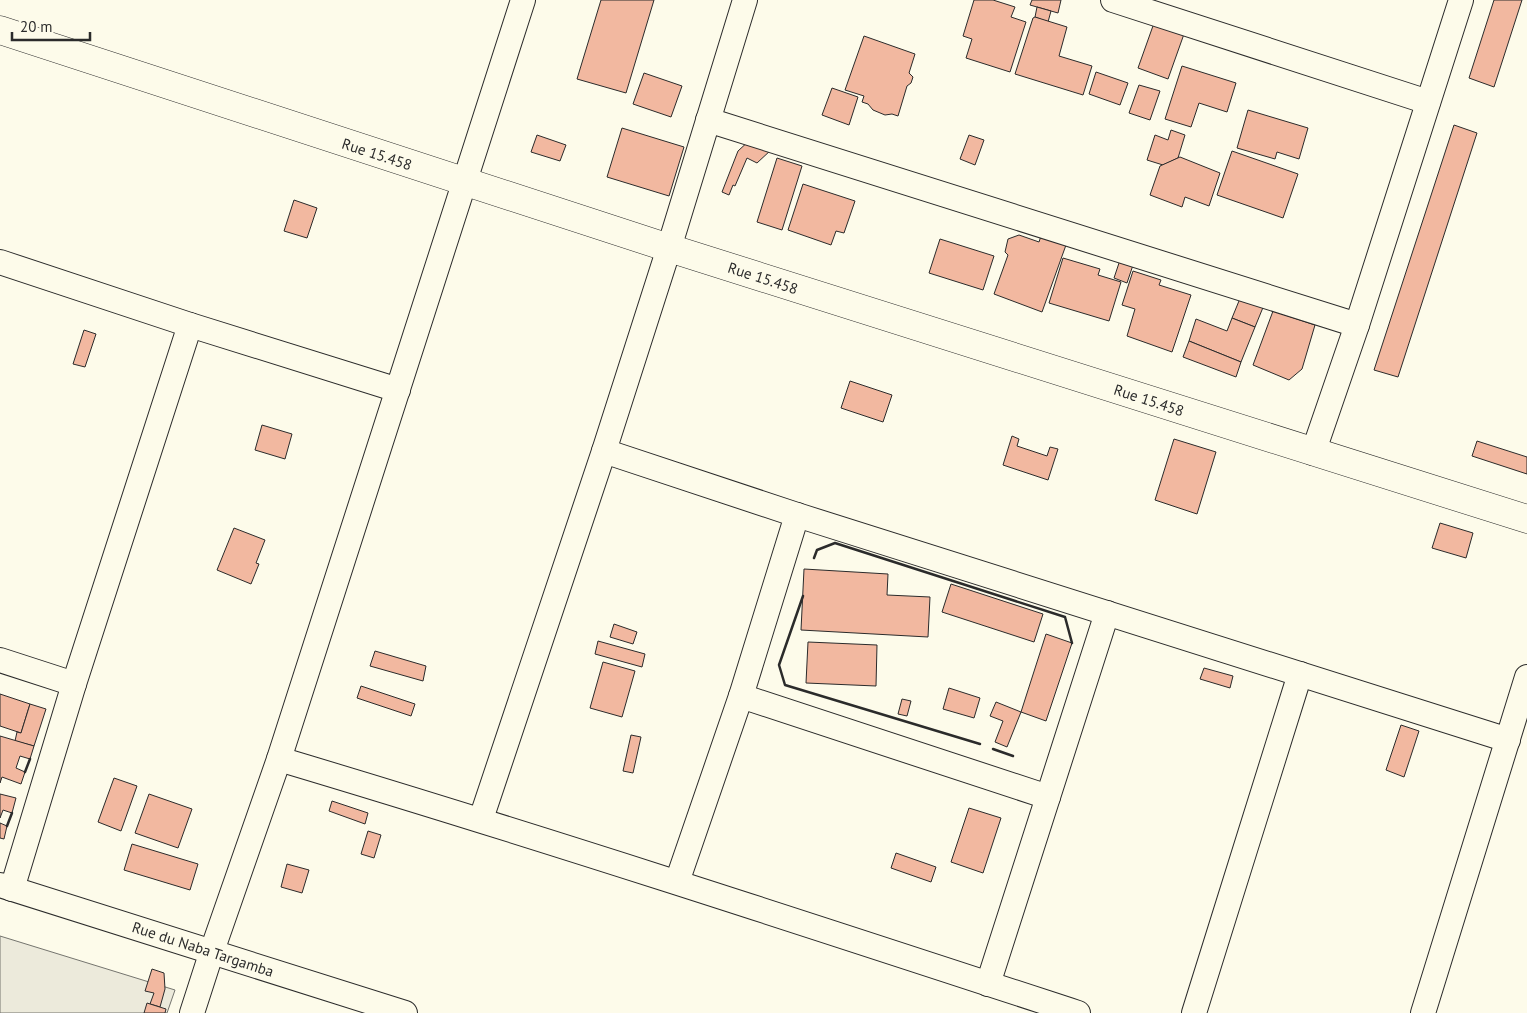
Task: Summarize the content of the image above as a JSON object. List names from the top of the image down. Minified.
{"streets":{"main road":["Rue 15.458"],"street":["Rue du Naba Targamba"]},"scale_bar":"20 m"}
